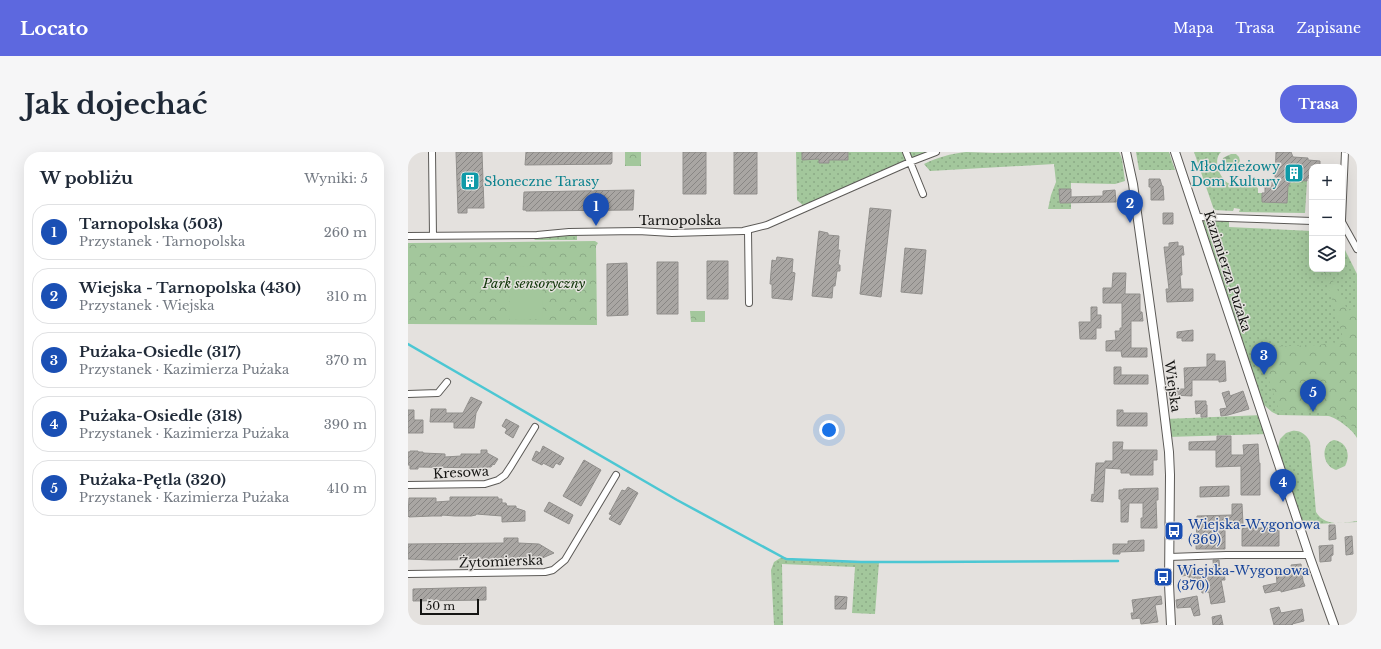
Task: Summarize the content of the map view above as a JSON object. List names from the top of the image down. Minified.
{"streets":{"street":["Tarnopolska","Kazimierza Pużaka","Wiejska","Kresowa","Żytomierska"]},"parks":["Park sensoryczny"],"places":{"building":["Młodzieżowy Dom Kultury","Słoneczne Tarasy"],"bus stop":["Wiejska-Wygonowa (369)","Wiejska-Wygonowa (370)"]},"scale_bar":"50 m","page":{"header":"Locato","nav":["Mapa","Trasa","Zapisane"],"buttons":"Trasa","title":"Jak dojechać","heading":["W pobliżu","Wyniki: 5"],"map_buttons":["+","−"],"pins":["2","1","3","5","4"],"list":[{"mark":"1","name":"Tarnopolska (503)","note":"Przystanek · Tarnopolska","value":"260 m"},{"mark":"2","name":"Wiejska - Tarnopolska (430)","note":"Przystanek · Wiejska","value":"310 m"},{"mark":"3","name":"Pużaka-Osiedle (317)","note":"Przystanek · Kazimierza Pużaka","value":"370 m"},{"mark":"4","name":"Pużaka-Osiedle (318)","note":"Przystanek · Kazimierza Pużaka","value":"390 m"},{"mark":"5","name":"Pużaka-Pętla (320)","note":"Przystanek · Kazimierza Pużaka","value":"410 m"}],"scale":"50 m"}}
